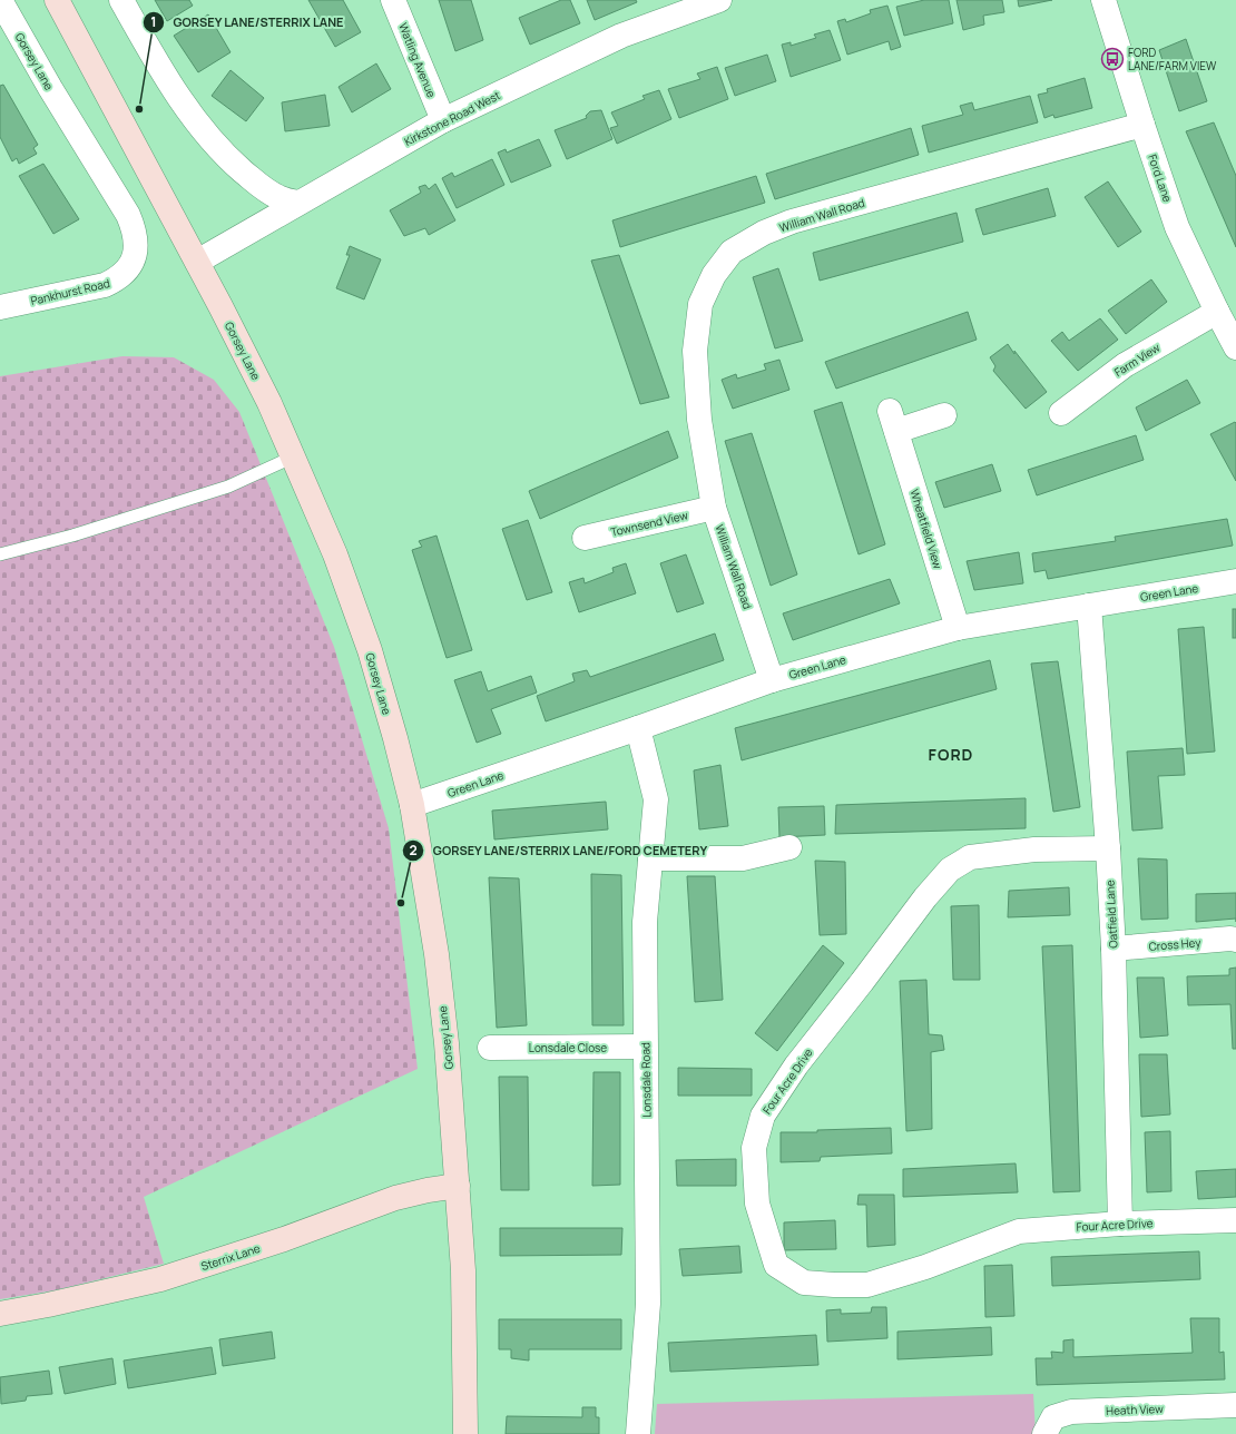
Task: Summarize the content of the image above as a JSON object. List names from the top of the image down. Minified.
{"streets":{"main road":["Gorsey Lane","Sterrix Lane"],"street":["Watling Avenue","Kirkstone Road West","Ford Lane","William Wall Road","Pankhurst Road","Farm View","Townsend View","Wheatfield View","Green Lane","Oatfield Lane","Cross Hey","Lonsdale Close","Lonsdale Road","Four Acre Drive","Heath View"]},"crossings":[["Watling Avenue","Kirkstone Road West"],["Gorsey Lane","Kirkstone Road West"],["Gorsey Lane","Pankhurst Road"],["Gorsey Lane","Green Lane"],["Gorsey Lane","Sterrix Lane"],["Ford Lane","William Wall Road"],["Ford Lane","Farm View"],["William Wall Road","Townsend View"],["William Wall Road","Green Lane"],["Wheatfield View","Green Lane"],["Green Lane","Oatfield Lane"],["Green Lane","Lonsdale Road"],["Oatfield Lane","Cross Hey"],["Oatfield Lane","Four Acre Drive"],["Lonsdale Close","Lonsdale Road"]],"districts":["FORD"],"places":{"bus stop":["FORD LANE/FARM VIEW"],"other":["GORSEY LANE/STERRIX LANE","GORSEY LANE/STERRIX LANE/FORD CEMETERY"]}}
